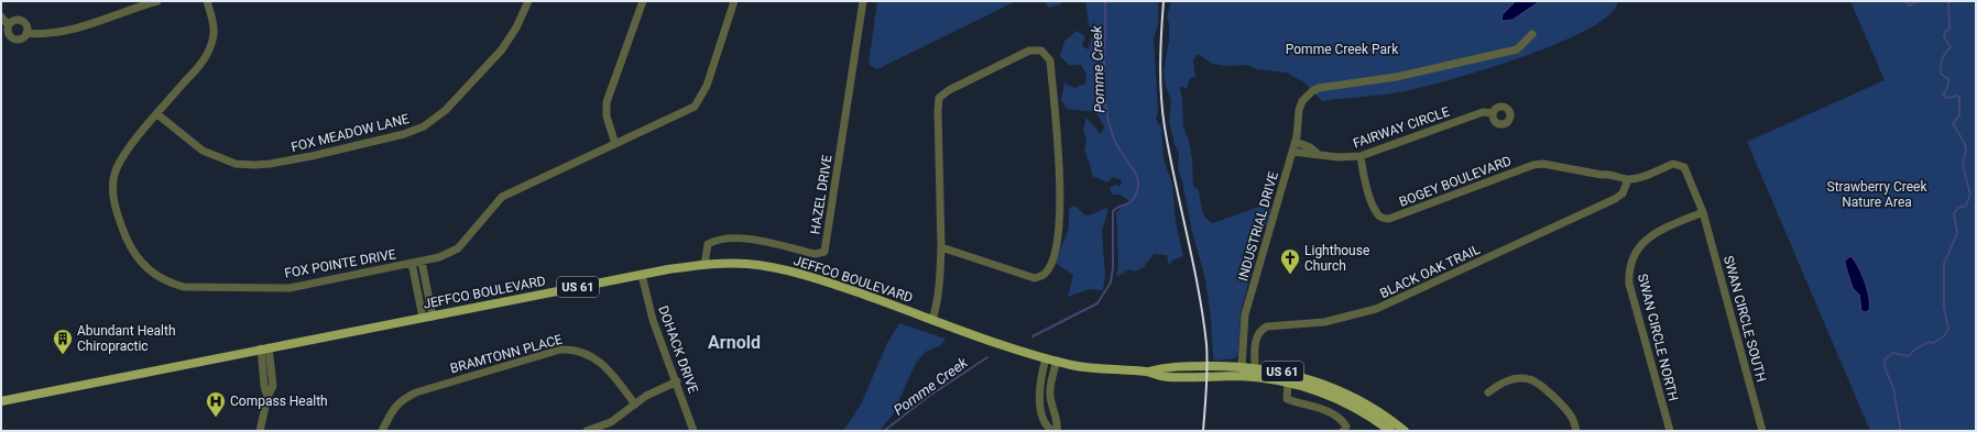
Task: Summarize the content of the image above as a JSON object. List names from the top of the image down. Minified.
{"streets":{"main road":["JEFFCO BOULEVARD","US 61"],"street":["FAIRWAY CIRCLE","FOX MEADOW LANE","BOGEY BOULEVARD","HAZEL DRIVE","INDUSTRIAL DRIVE","FOX POINTE DRIVE","BLACK OAK TRAIL","SWAN CIRCLE SOUTH","SWAN CIRCLE NORTH","DOHACK DRIVE","BRAMTONN PLACE"]},"crossings":[["FAIRWAY CIRCLE","BOGEY BOULEVARD"],["FAIRWAY CIRCLE","INDUSTRIAL DRIVE"],["FOX MEADOW LANE","FOX POINTE DRIVE"],["BOGEY BOULEVARD","BLACK OAK TRAIL"],["BOGEY BOULEVARD","SWAN CIRCLE SOUTH"],["BOGEY BOULEVARD","SWAN CIRCLE NORTH"],["HAZEL DRIVE","JEFFCO BOULEVARD"],["INDUSTRIAL DRIVE","JEFFCO BOULEVARD"],["BLACK OAK TRAIL","JEFFCO BOULEVARD"],["JEFFCO BOULEVARD","DOHACK DRIVE"],["SWAN CIRCLE SOUTH","SWAN CIRCLE NORTH"]],"districts":["Arnold"],"water":["Pomme Creek"],"parks":["Pomme Creek Park","Strawberry Creek Nature Area"],"places":{"church":["Lighthouse Church"],"building":["Abundant Health Chiropractic"],"hospital":["Compass Health"]}}
